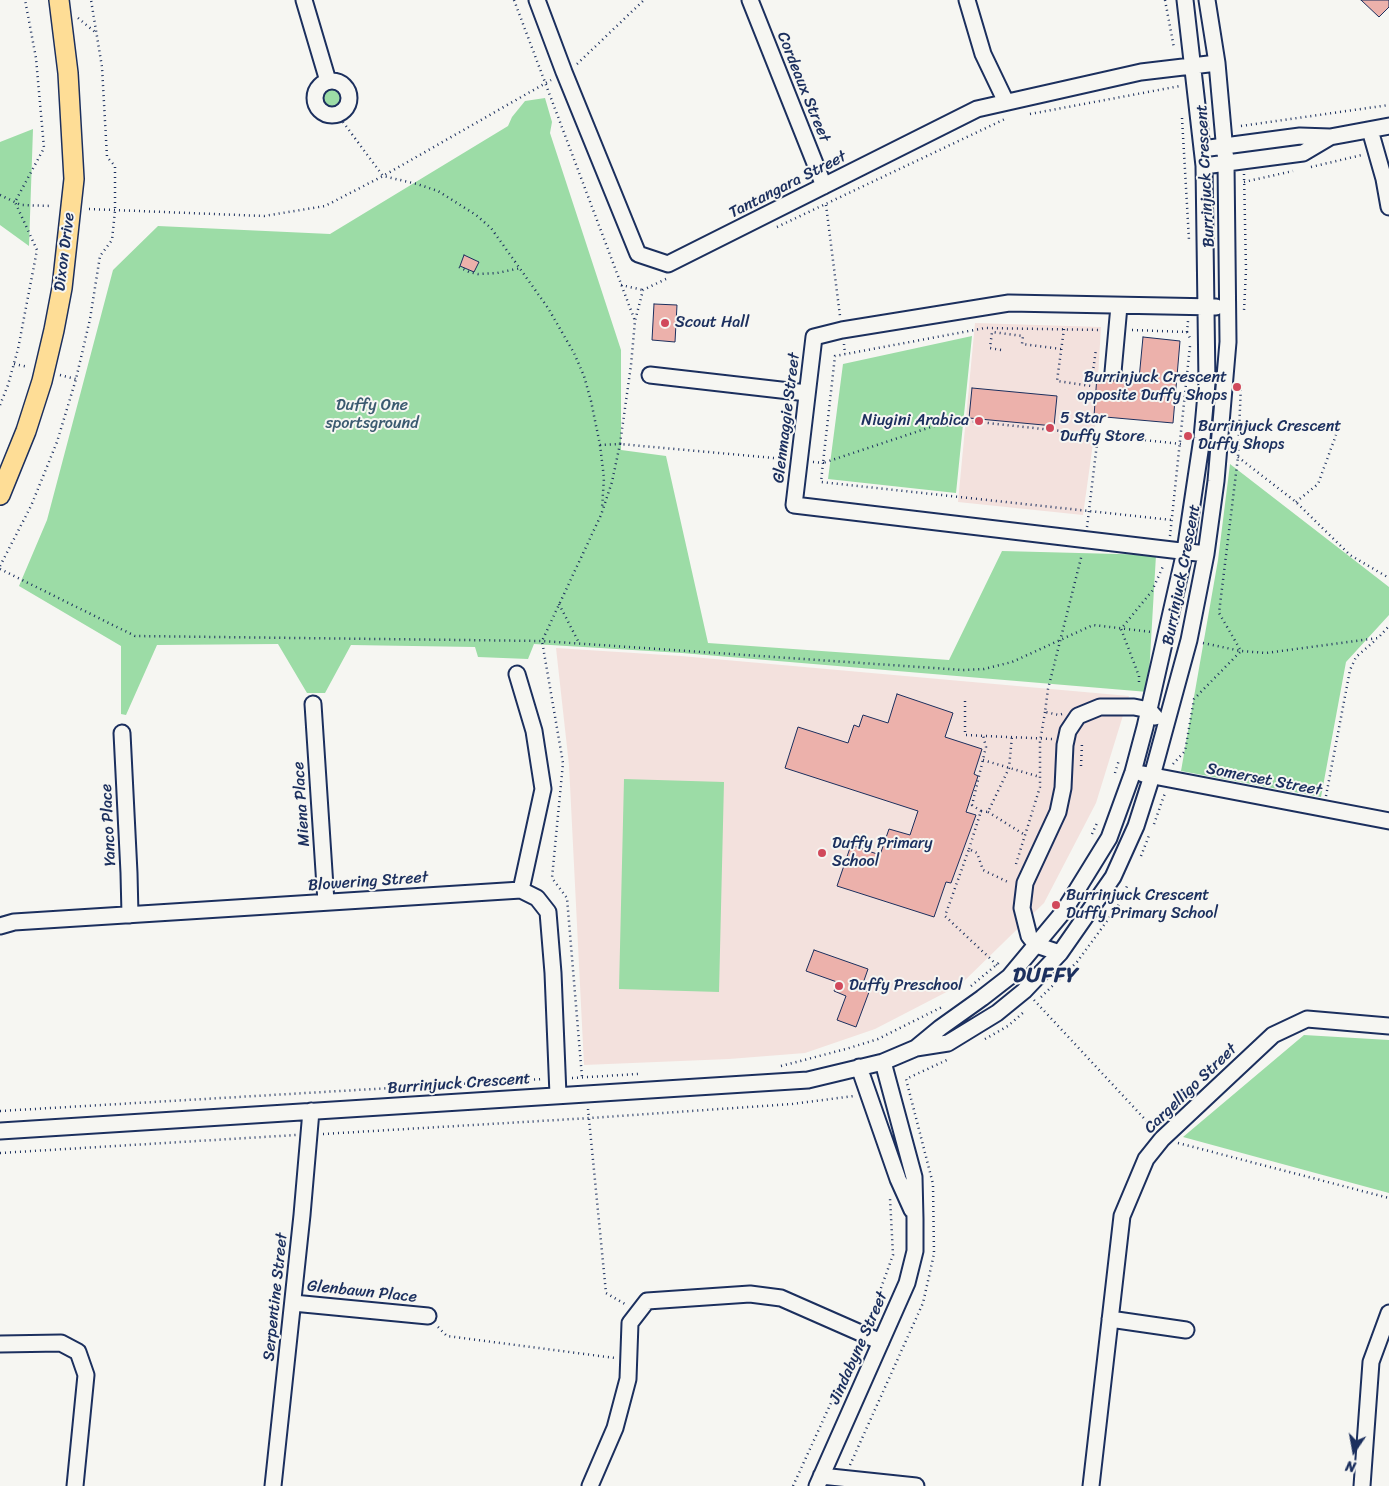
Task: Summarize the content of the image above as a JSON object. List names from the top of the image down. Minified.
{"streets":{"main road":["Dixon Drive"],"street":["Cordeaux Street","Burrinjuck Crescent","Tantangara Street","Glenmaggie Street","Somerset Street","Miena Place","Yanco Place","Blowering Street","Cargelligo Street","Glenbawn Place","Serpentine Street","Jindabyne Street"]},"crossings":[["Cordeaux Street","Tantangara Street"],["Burrinjuck Crescent","Tantangara Street"],["Burrinjuck Crescent","Glenmaggie Street"],["Burrinjuck Crescent","Somerset Street"],["Burrinjuck Crescent","Serpentine Street"],["Burrinjuck Crescent","Jindabyne Street"],["Miena Place","Blowering Street"],["Yanco Place","Blowering Street"],["Glenbawn Place","Serpentine Street"]],"districts":["DUFFY"],"parks":["Duffy One sportsground"],"places":["Scout Hall","Burrinjuck Crescent opposite Duffy Shops","Niugini Arabica","5 Star Duffy Store","Burrinjuck Crescent Duffy Shops","Duffy Primary School","Burrinjuck Crescent Duffy Primary School","Duffy Preschool"],"north":"bottom"}
